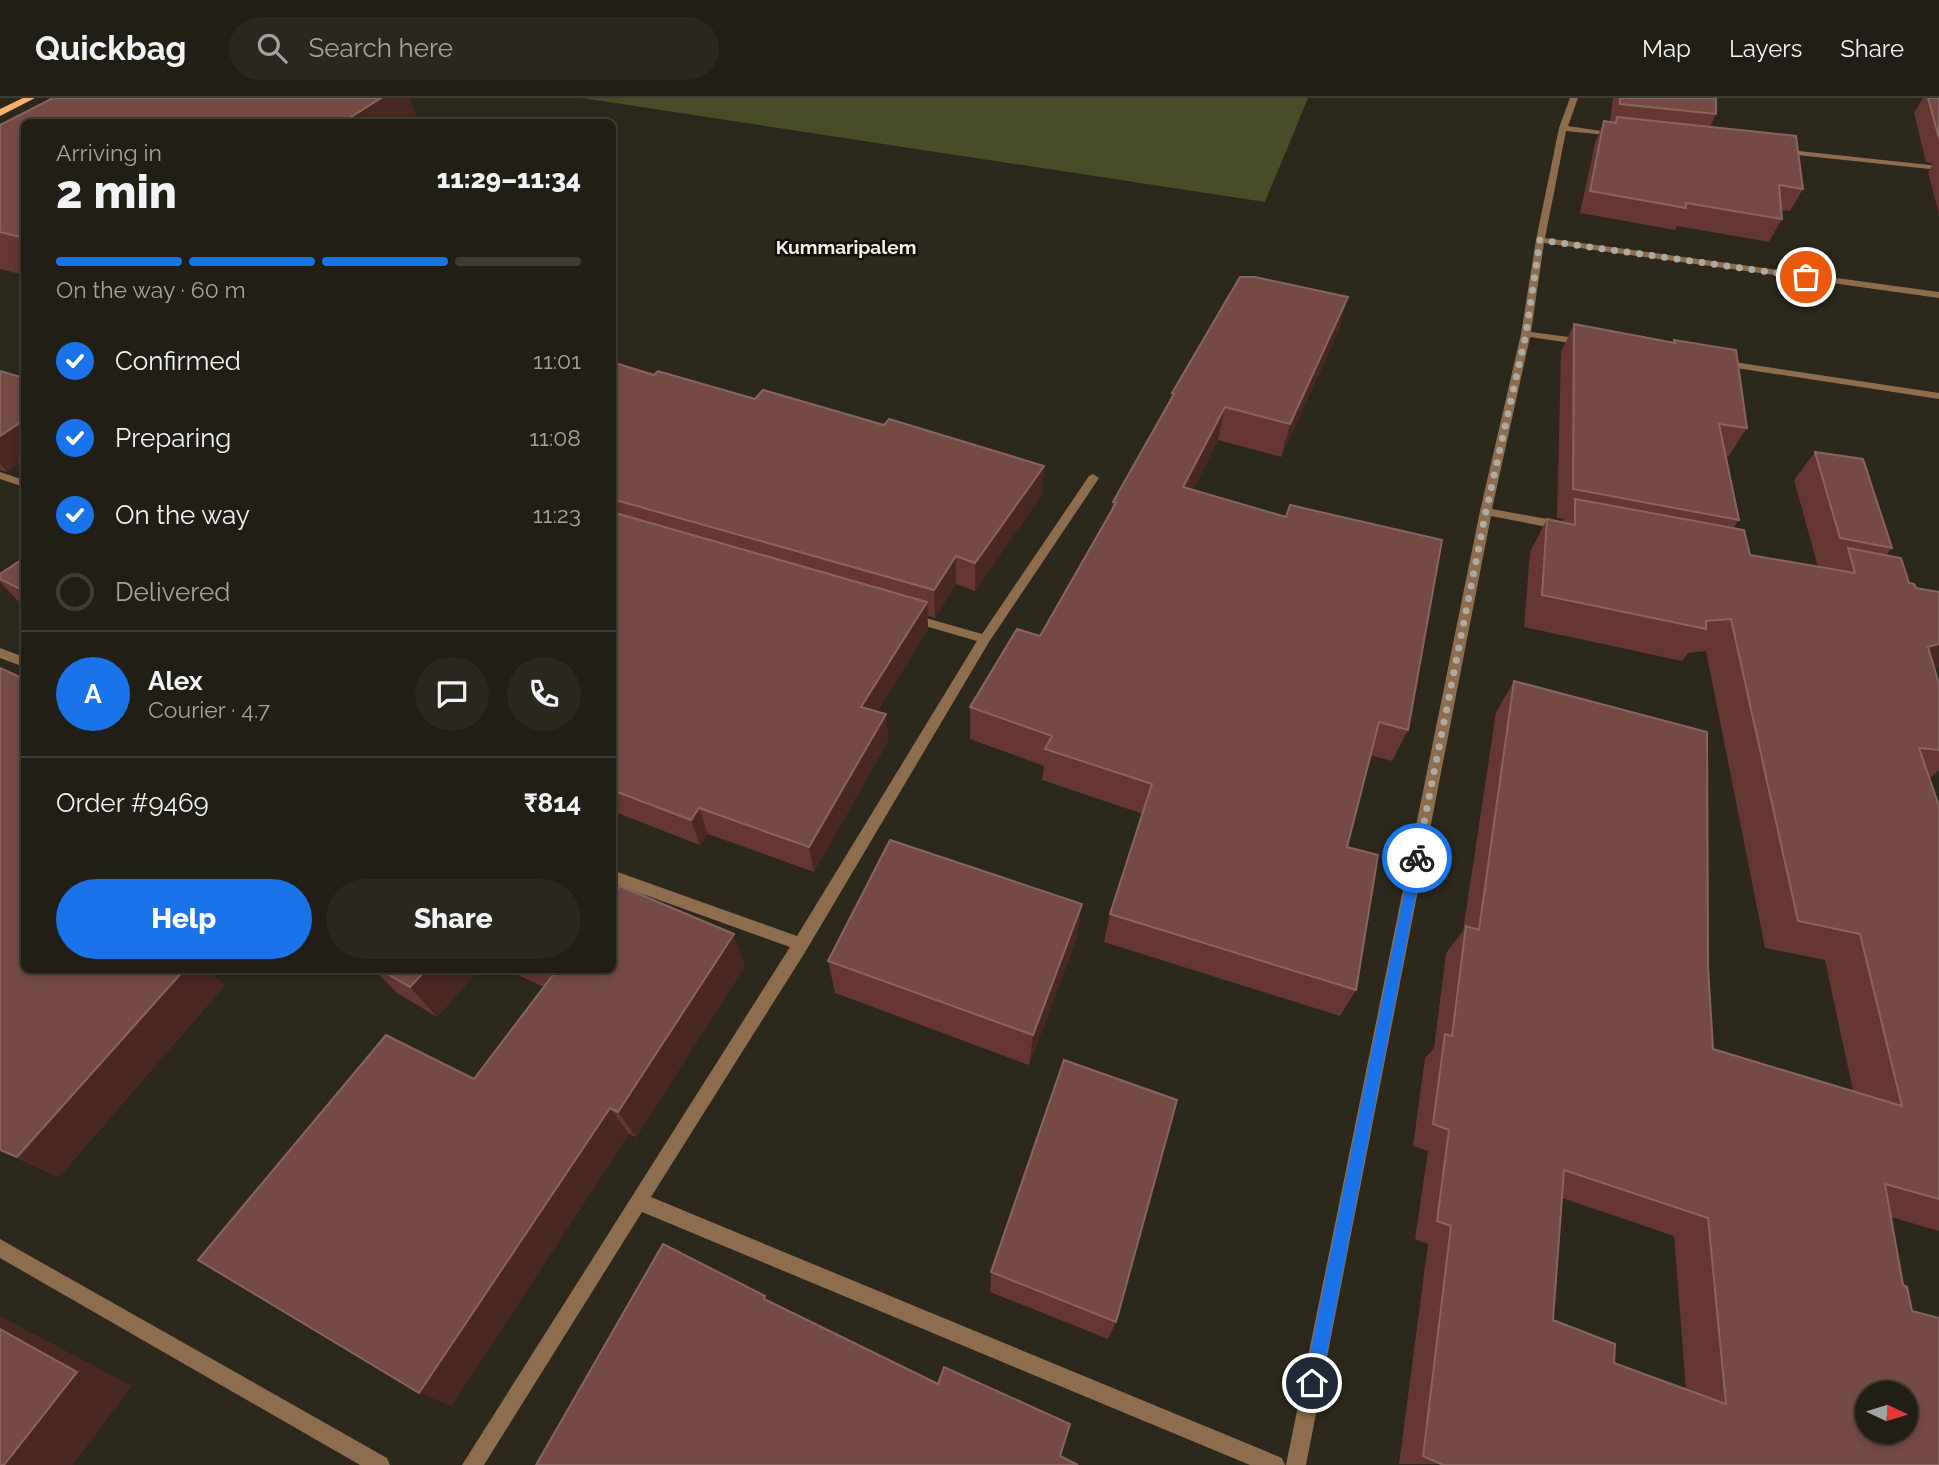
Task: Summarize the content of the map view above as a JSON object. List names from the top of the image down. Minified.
{"districts":["Kummaripalem"],"north":"right","page":{"header":"Quickbag","search":"Search here","nav":["Map","Layers","Share"],"heading":["2 min","Arriving in","11:29–11:34"],"panel":["Alex","Courier · 4.7","Order #9469","₹814"],"bar":"On the way · 60 m","list":[["Confirmed","11:01"],["Preparing","11:08"],["On the way","11:23"],"Delivered"],"round":"A","buttons":["Help","Share"]}}
